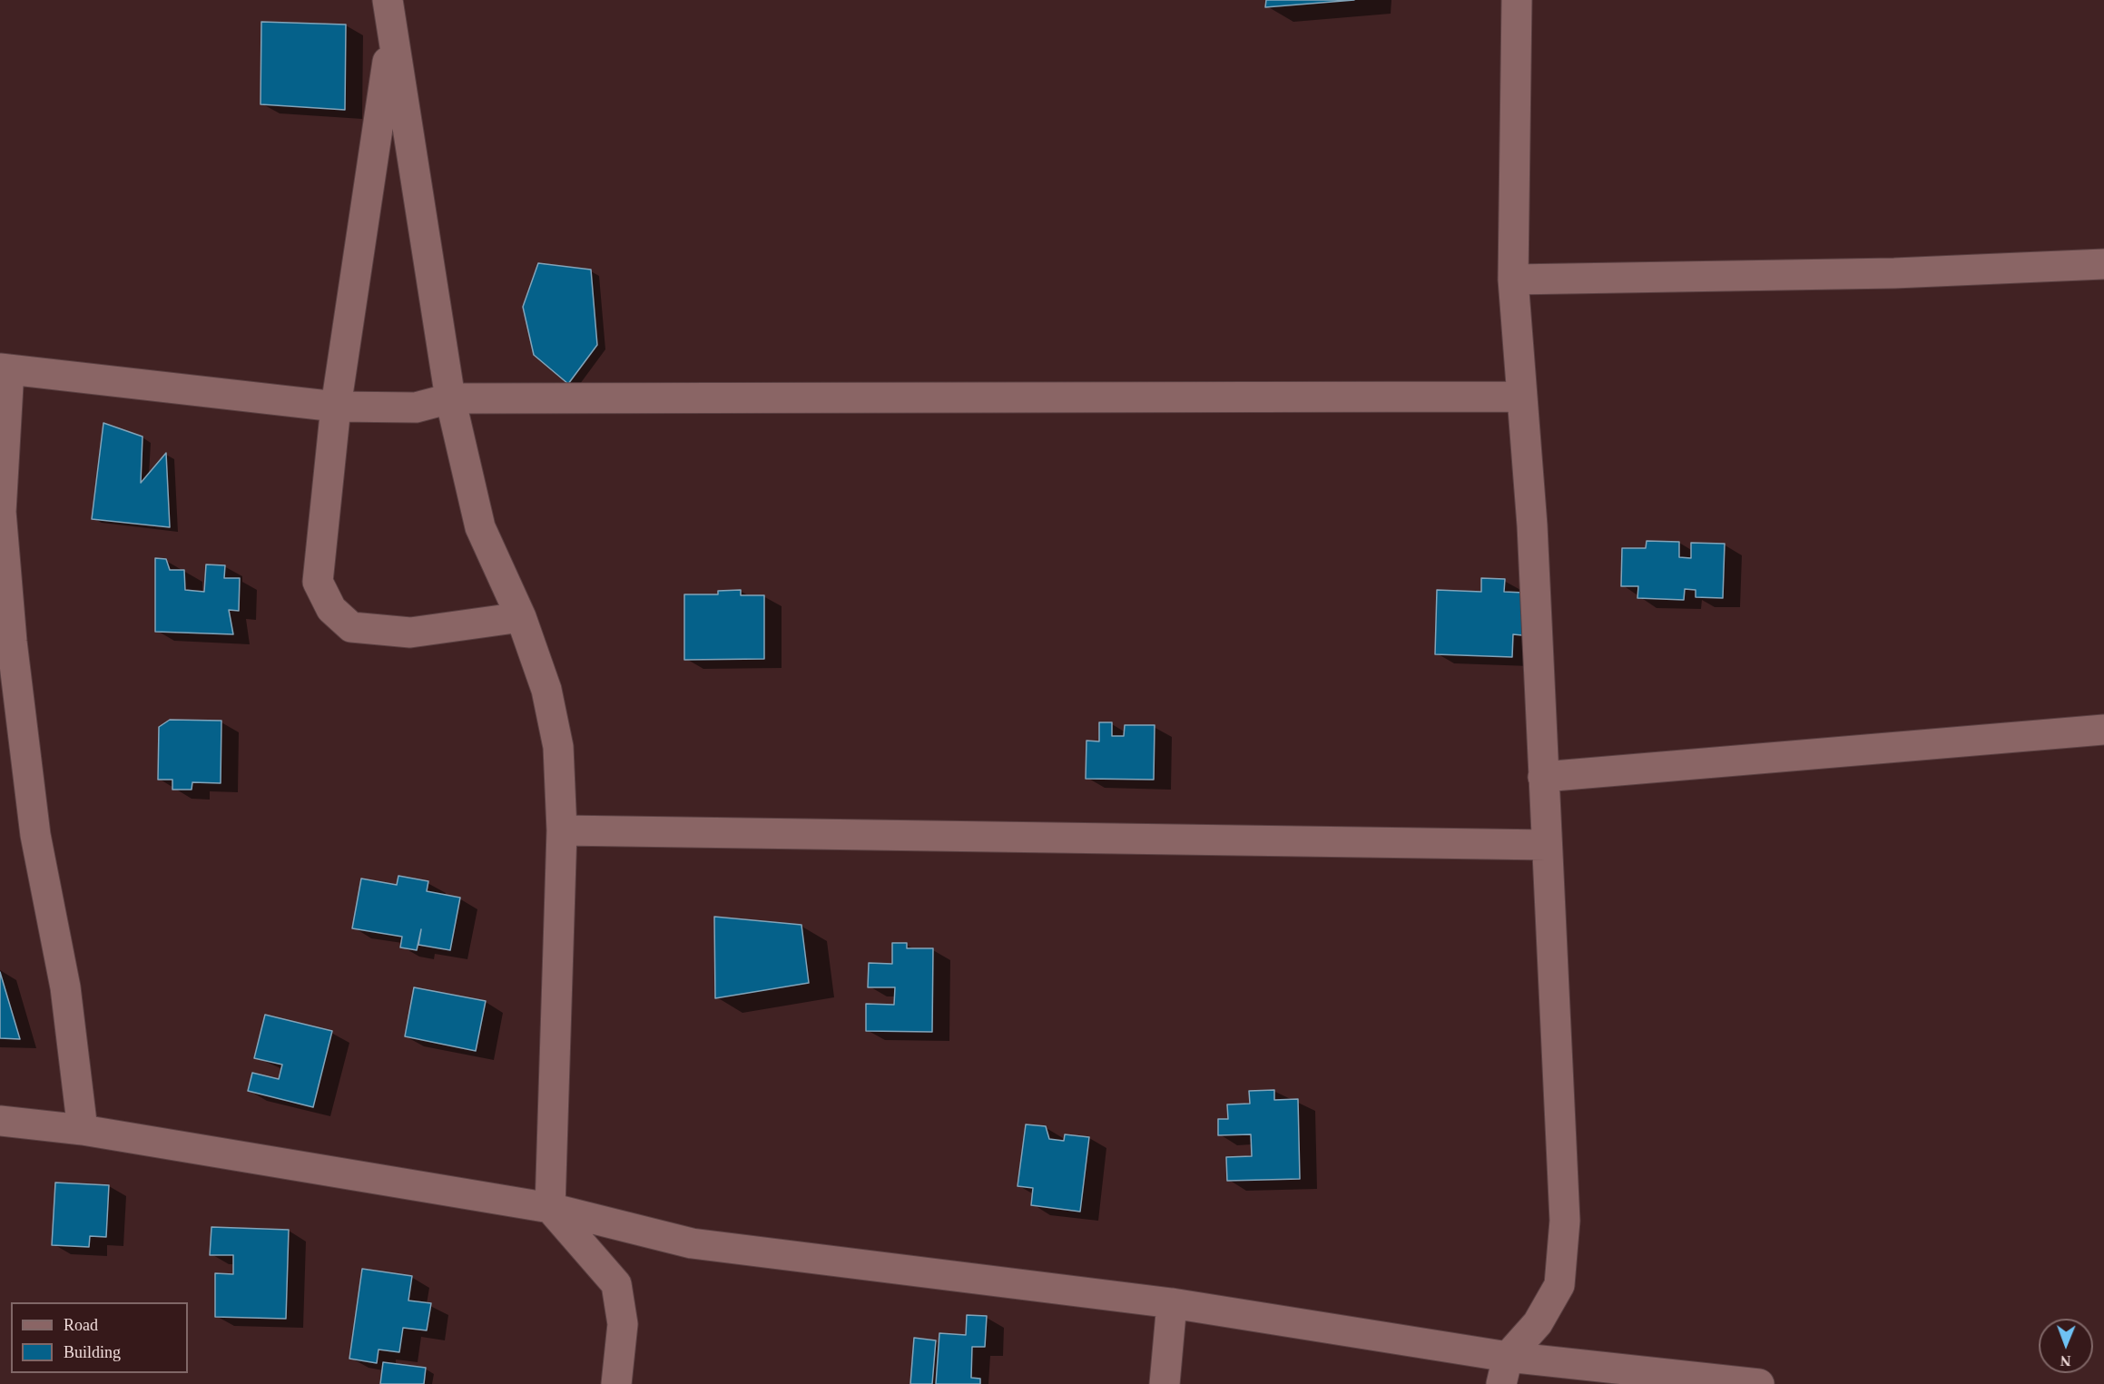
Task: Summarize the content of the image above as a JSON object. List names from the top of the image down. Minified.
{"legend":["Road","Building"],"north":"bottom"}
